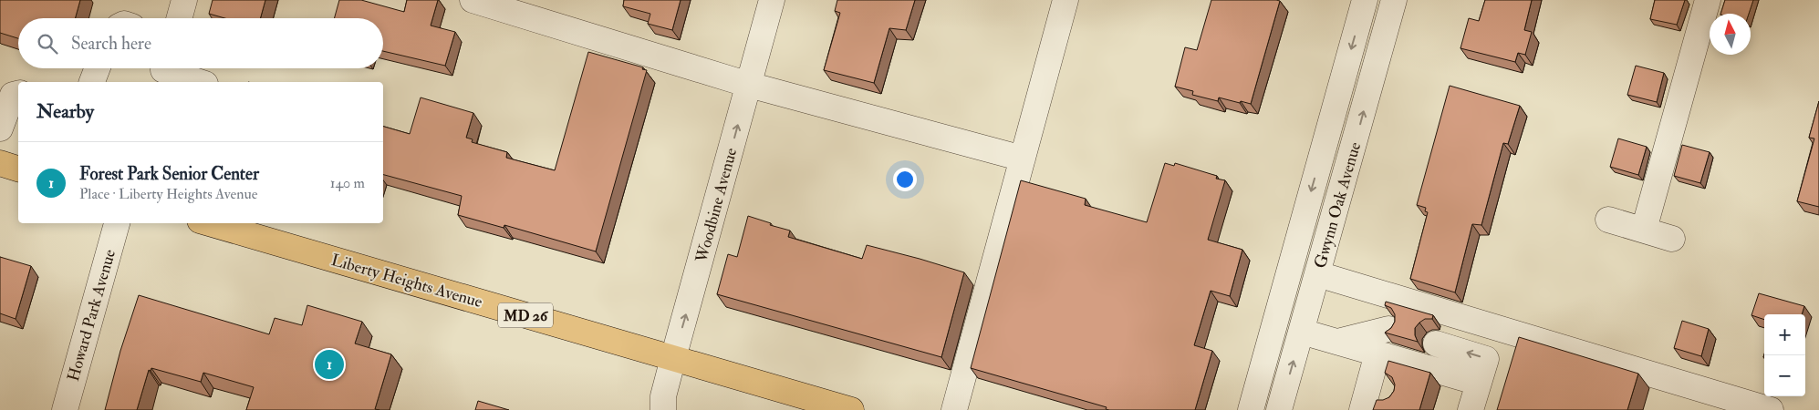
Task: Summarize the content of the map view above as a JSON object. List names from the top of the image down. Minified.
{"streets":{"main road":["Liberty Heights Avenue","MD 26"],"street":["Woodbine Avenue","Gwynn Oak Avenue","Howard Park Avenue"]},"crossings":[["Woodbine Avenue","Liberty Heights Avenue"]],"one_way":["Woodbine Avenue"],"north":"top","page":{"search":"Search here","heading":"Nearby","list":[{"mark":"1","name":"Forest Park Senior Center","note":"Place · Liberty Heights Avenue","value":"140 m"}],"map_buttons":["+","−"],"pins":"1"}}
